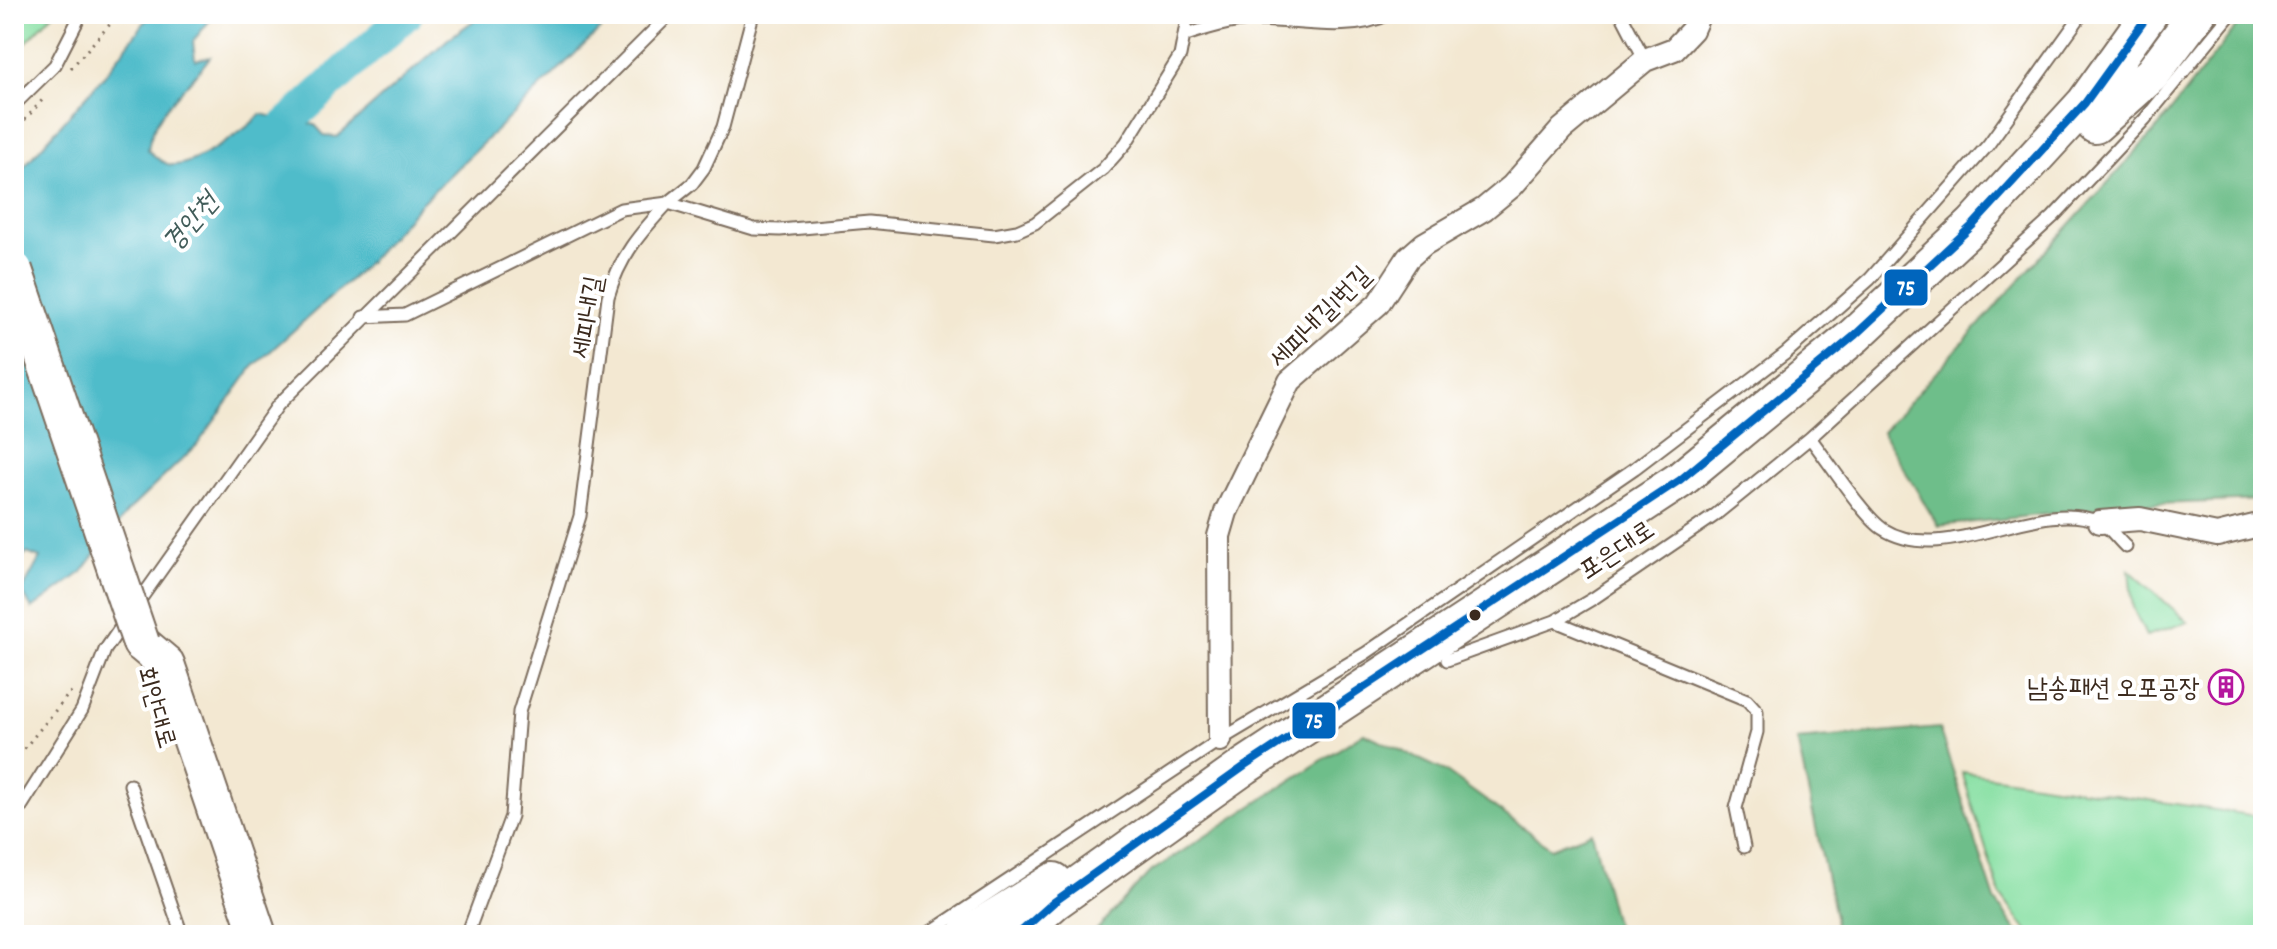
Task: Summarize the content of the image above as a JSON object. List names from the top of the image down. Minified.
{"streets":{"highway":["포은대로","회안대로"],"street":["세피내길1번길"],"lane":["세피내길"]},"water":["경안천"],"places":{"building":["남송패션 오포공장"]},"lines":["transit line 75"]}
